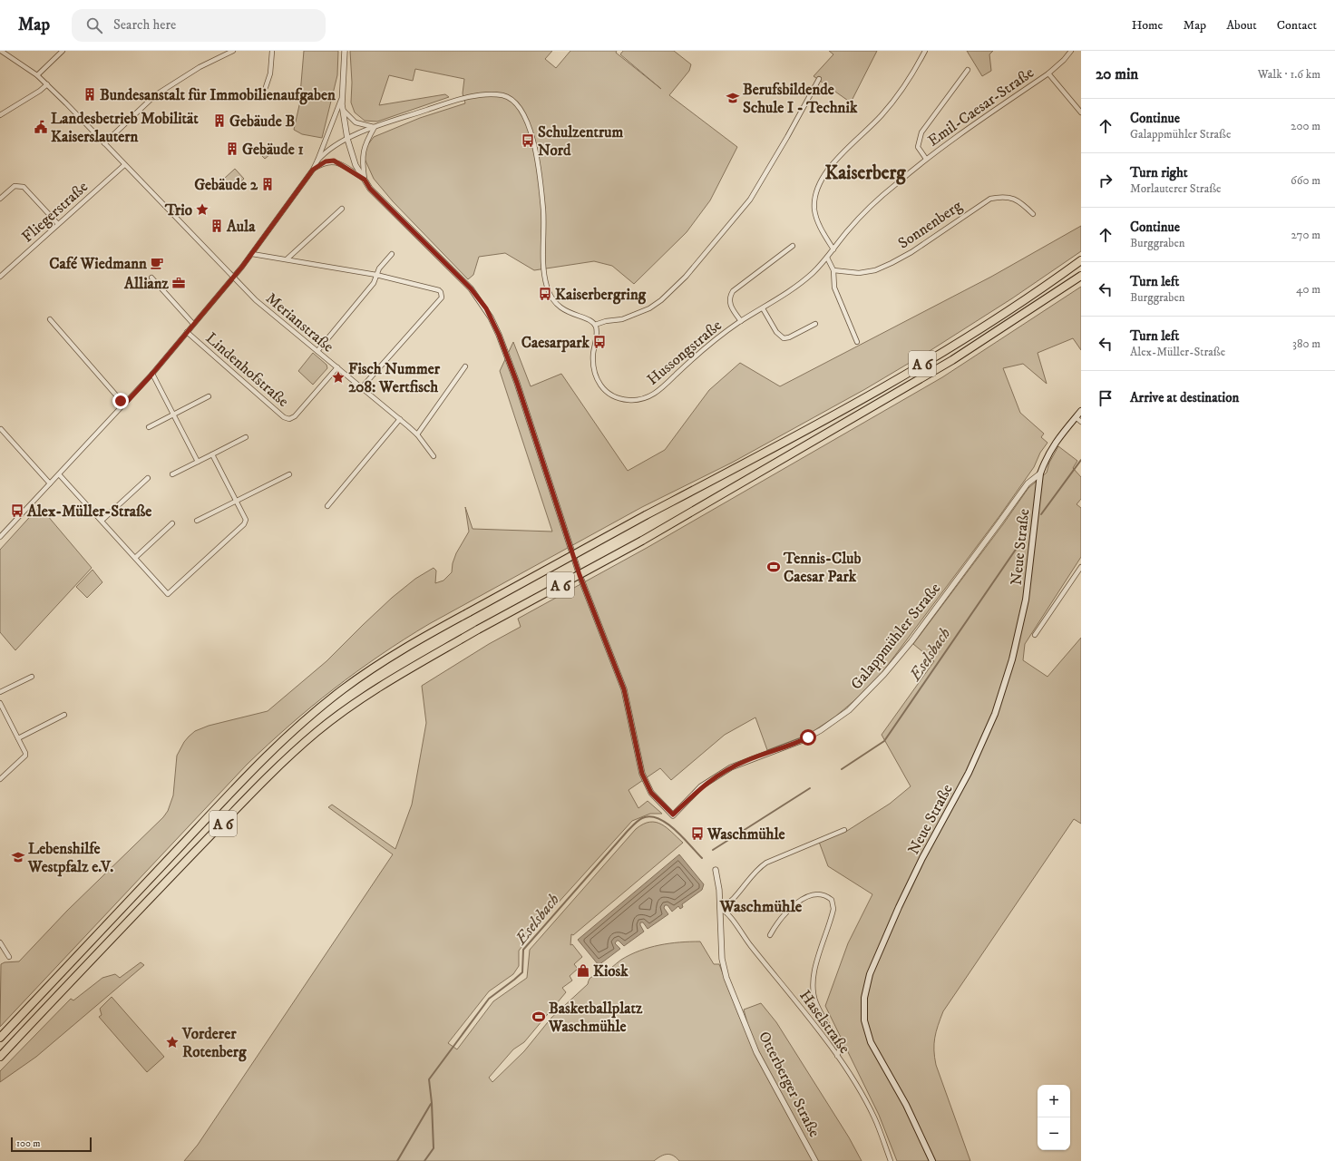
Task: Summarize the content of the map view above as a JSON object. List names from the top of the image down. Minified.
{"streets":{"highway":["A 6"],"main road":["Neue Straße"],"street":["Emil-Caesar-Straße","Fliegerstraße","Sonnenberg","Merianstraße","Hussongstraße","Lindenhofstraße","Galappmühler Straße","Haselstraße","Otterberger Straße"]},"crossings":[["Emil-Caesar-Straße","Hussongstraße"],["Fliegerstraße","Merianstraße"],["Merianstraße","Lindenhofstraße"],["Neue Straße","Galappmühler Straße"],["Haselstraße","Otterberger Straße"]],"districts":["Kaiserberg","Waschmühle"],"water":["Eselsbach"],"places":{"building":["Bundesanstalt für Immobilienaufgaben","Gebäude B","Gebäude 1","Gebäude 2","Aula"],"school or university":["Berufsbildende Schule I - Technik","Lebenshilfe Westpfalz e.V."],"public building":["Landesbetrieb Mobilität Kaiserslautern"],"bus stop":["Schulzentrum Nord","Kaiserbergring","Caesarpark","Alex-Müller-Straße","Waschmühle"],"place":["Trio","Fisch Nummer 208: Wertfisch","Vorderer Rotenberg"],"cafe":["Café Wiedmann"],"office":["Allianz"],"sports":["Tennis-Club Caesar Park","Basketballplatz Waschmühle"],"shop":["Kiosk"]},"scale_bar":"100 m","page":{"header":"Map","search":"Search here","nav":["Home","Map","About","Contact"],"heading":["20 min","Walk · 1.6 km"],"list":[["Continue","Galappmühler Straße","200 m"],["Turn right","Morlauterer Straße","660 m"],["Continue","Burggraben","270 m"],["Turn left","Burggraben","40 m"],["Turn left","Alex-Müller-Straße","380 m"],"Arrive at destination"],"map_buttons":["+","−"],"scale":"100 m"}}
